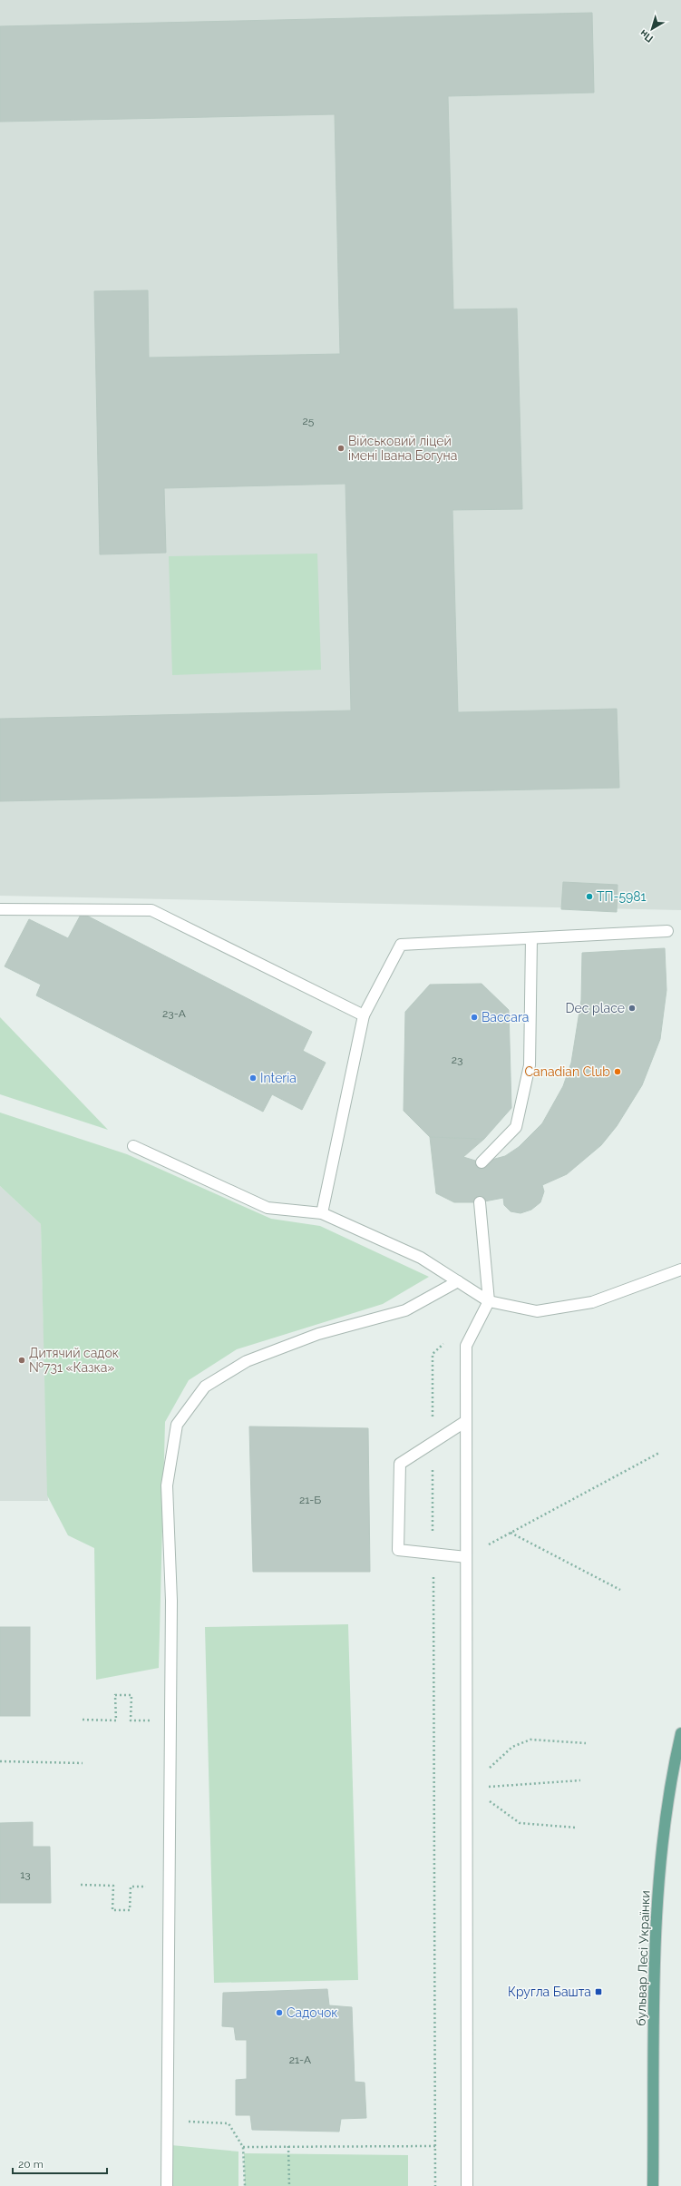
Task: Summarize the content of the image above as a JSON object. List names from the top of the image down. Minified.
{"streets":{"main road":["бульвар Лесі Українки"]},"places":{"other":["Військовий ліцей імені Івана Богуна","ТП-5981","Dec place","Baccara","Canadian Club","Interia","Дитячий садок №731 «Казка»","Садочок"],"transit":["Кругла Башта"]},"house_numbers":["25","23-А","23","21-Б","13","21-А"],"scale_bar":"20 m","north":"bottom left"}
